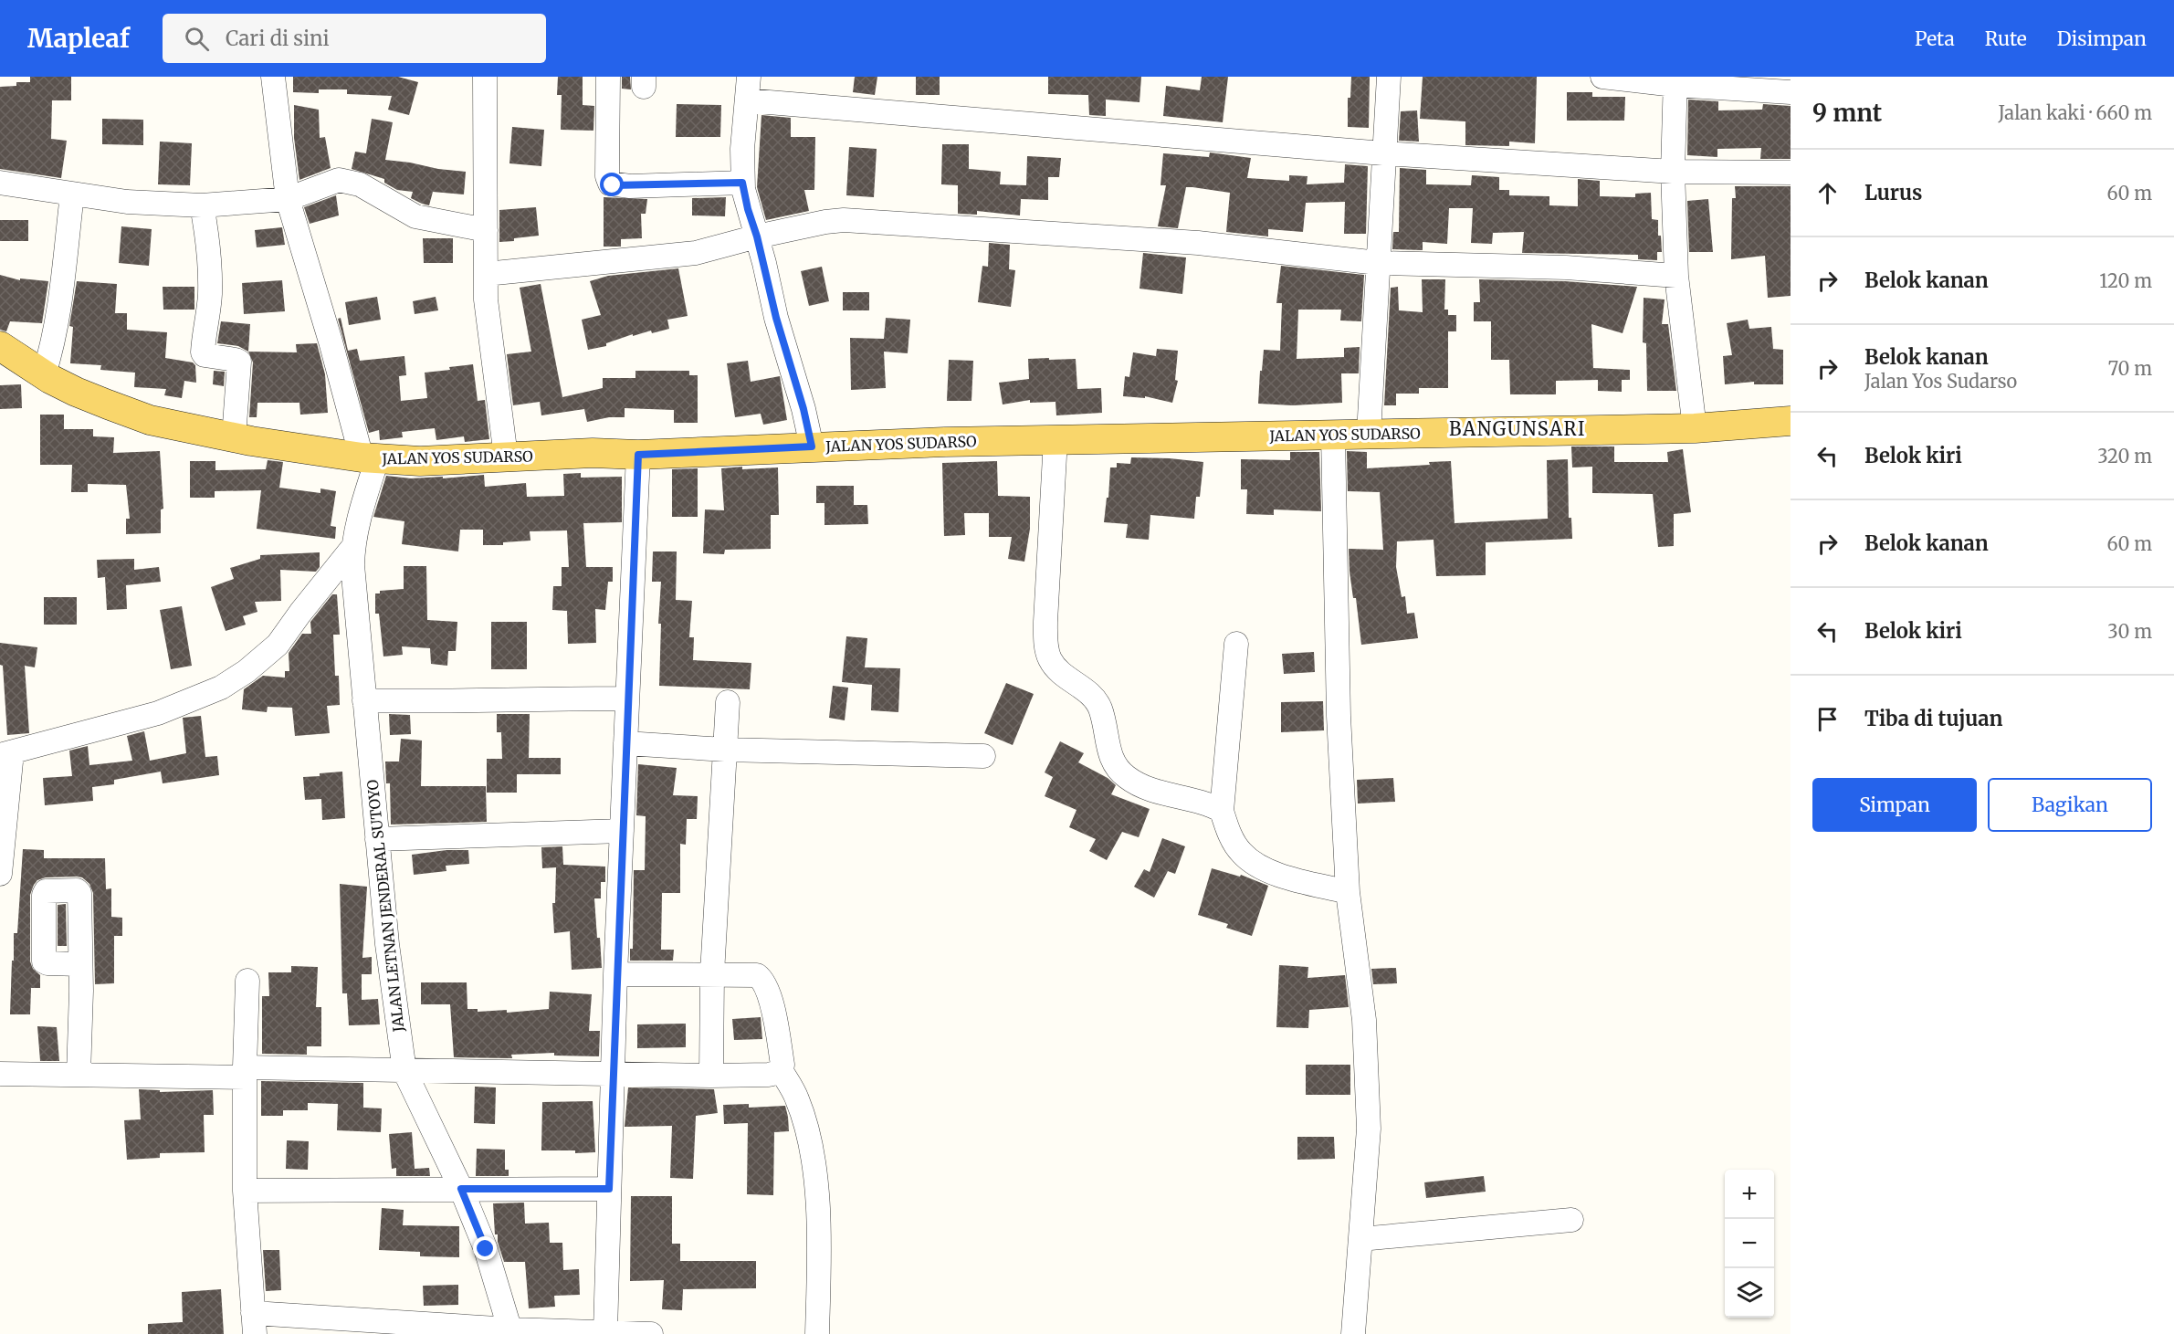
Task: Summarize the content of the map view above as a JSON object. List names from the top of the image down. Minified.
{"streets":{"main road":["JALAN YOS SUDARSO"],"street":["JALAN LETNAN JENDERAL SUTOYO"]},"crossings":[["JALAN YOS SUDARSO","JALAN LETNAN JENDERAL SUTOYO"]],"districts":["BANGUNSARI"],"page":{"header":"Mapleaf","search":"Cari di sini","nav":["Peta","Rute","Disimpan"],"heading":["9 mnt","Jalan kaki · 660 m"],"list":[["Lurus","60 m"],["Belok kanan","120 m"],["Belok kanan","Jalan Yos Sudarso","70 m"],["Belok kiri","320 m"],["Belok kanan","60 m"],["Belok kiri","30 m"],"Tiba di tujuan"],"buttons":["Simpan","Bagikan"],"map_buttons":["+","−"]}}
